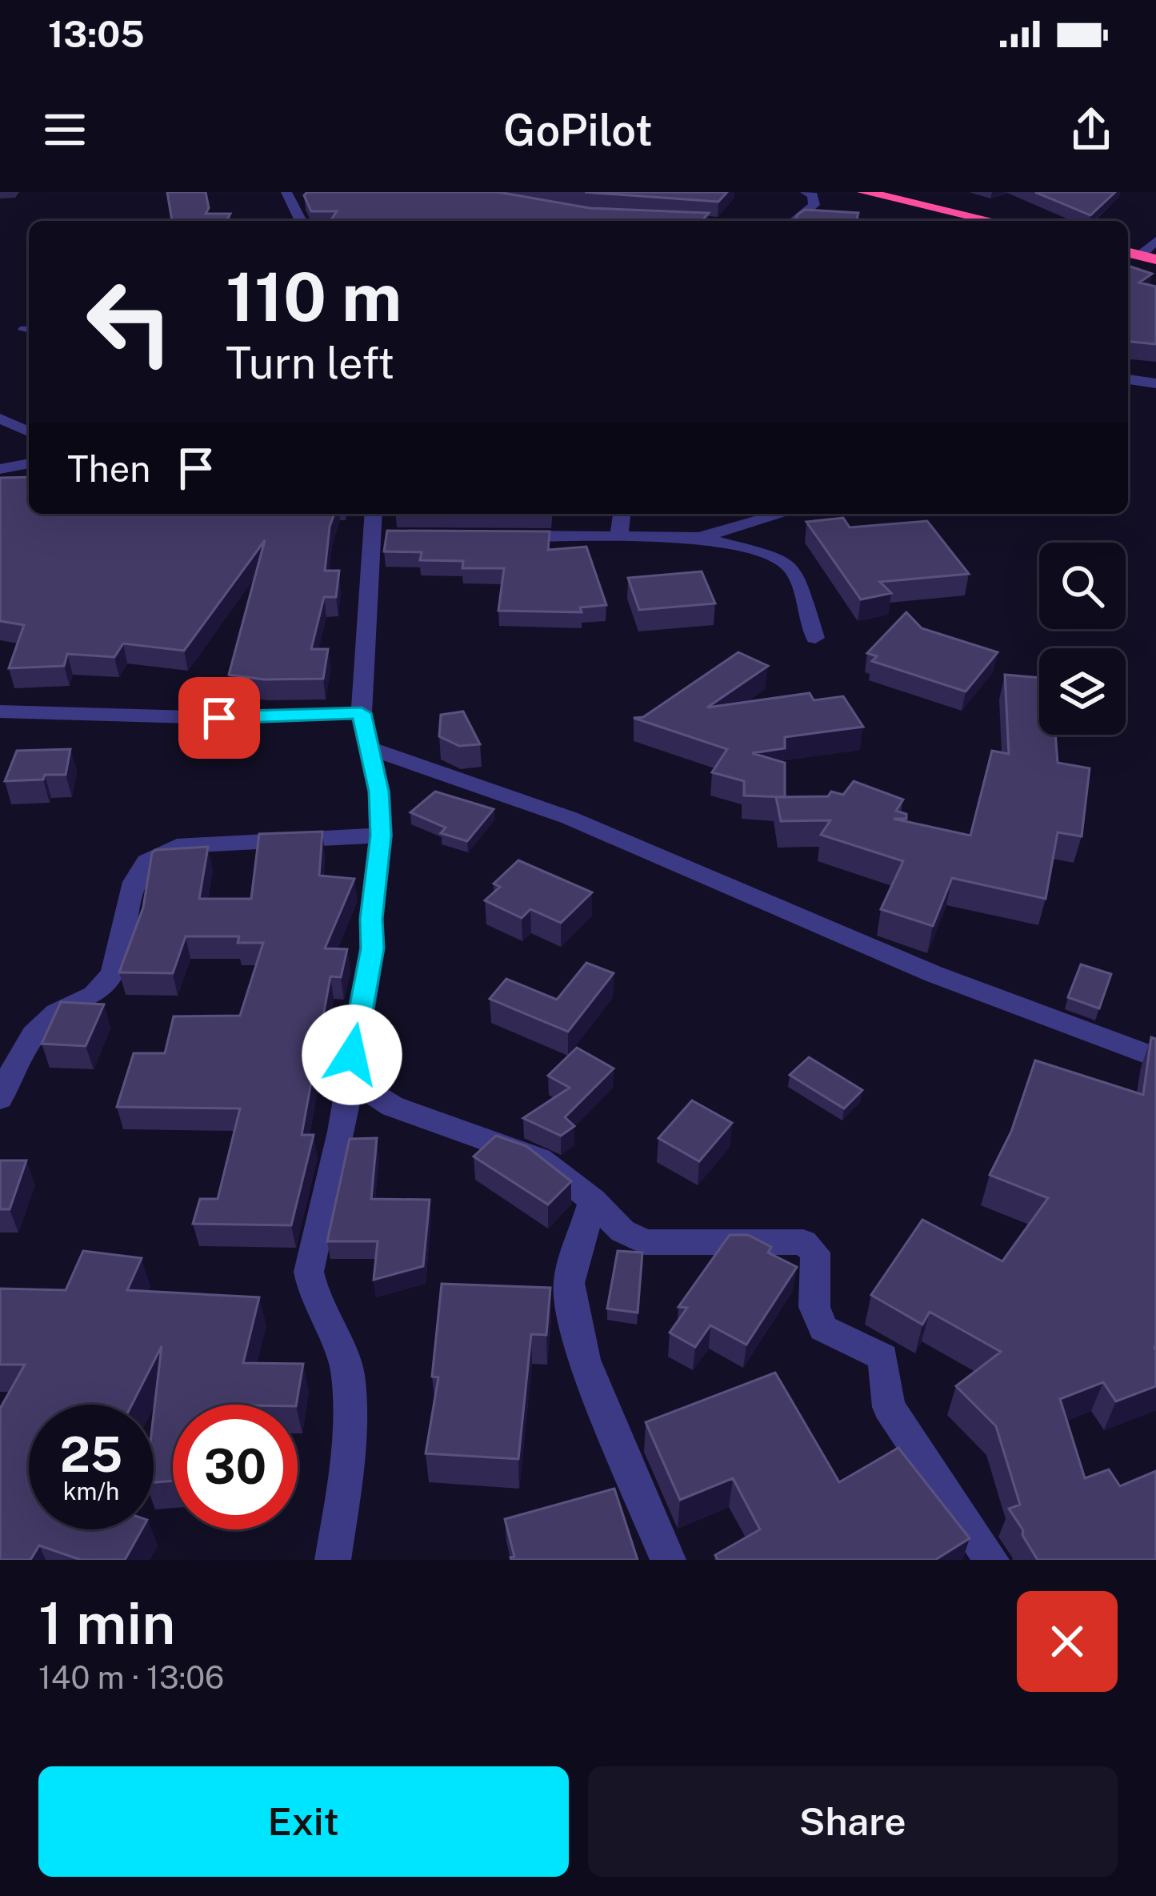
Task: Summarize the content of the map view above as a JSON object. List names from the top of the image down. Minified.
{"page":{"status":"13:05","header":"GoPilot","turn":["110 m","Turn left"],"then":"Then","speed":"25 km/h","limit":"30","heading":["1 min","140 m · 13:06"],"buttons":["Exit","Share"]}}
